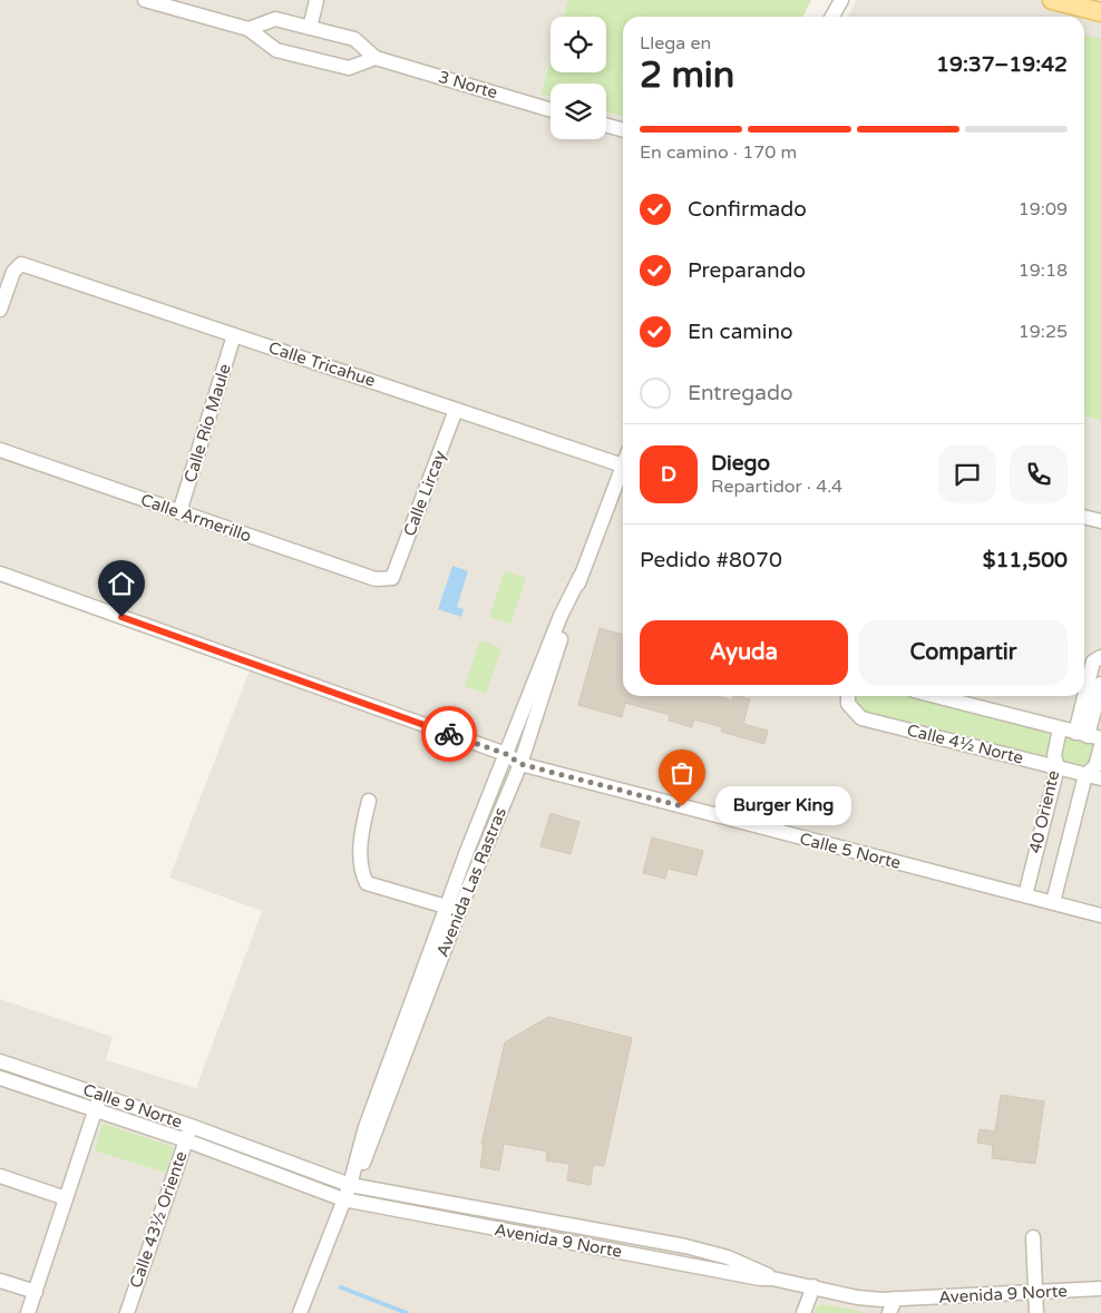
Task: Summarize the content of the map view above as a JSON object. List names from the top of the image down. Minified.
{"streets":{"street":["3 Norte","Calle Tricahue","Calle Río Maule","Calle Lircay","Calle Armerillo","Calle 4½ Norte","40 Oriente","Calle 5 Norte","Avenida Las Rastras","Calle 9 Norte","Calle 43½ Oriente","Avenida 9 Norte"]},"crossings":[["Calle Tricahue","Calle Río Maule"],["Calle Tricahue","Calle Lircay"],["Calle Tricahue","Avenida Las Rastras"],["Calle Río Maule","Calle Armerillo"],["Calle Lircay","Calle Armerillo"],["Calle 4½ Norte","40 Oriente"],["40 Oriente","Calle 5 Norte"],["Calle 5 Norte","Avenida Las Rastras"],["Avenida Las Rastras","Calle 9 Norte"],["Avenida Las Rastras","Avenida 9 Norte"],["Calle 9 Norte","Calle 43½ Oriente"],["Calle 9 Norte","Avenida 9 Norte"]],"places":["Burger King"],"page":{"heading":["2 min","Llega en","19:37–19:42"],"panel":["Diego","Repartidor · 4.4","Pedido #8070","$11,500"],"bar":"En camino · 170 m","list":[["Confirmado","19:09"],["Preparando","19:18"],["En camino","19:25"],"Entregado"],"round":"D","buttons":["Ayuda","Compartir"],"bubble":"Burger King"}}
